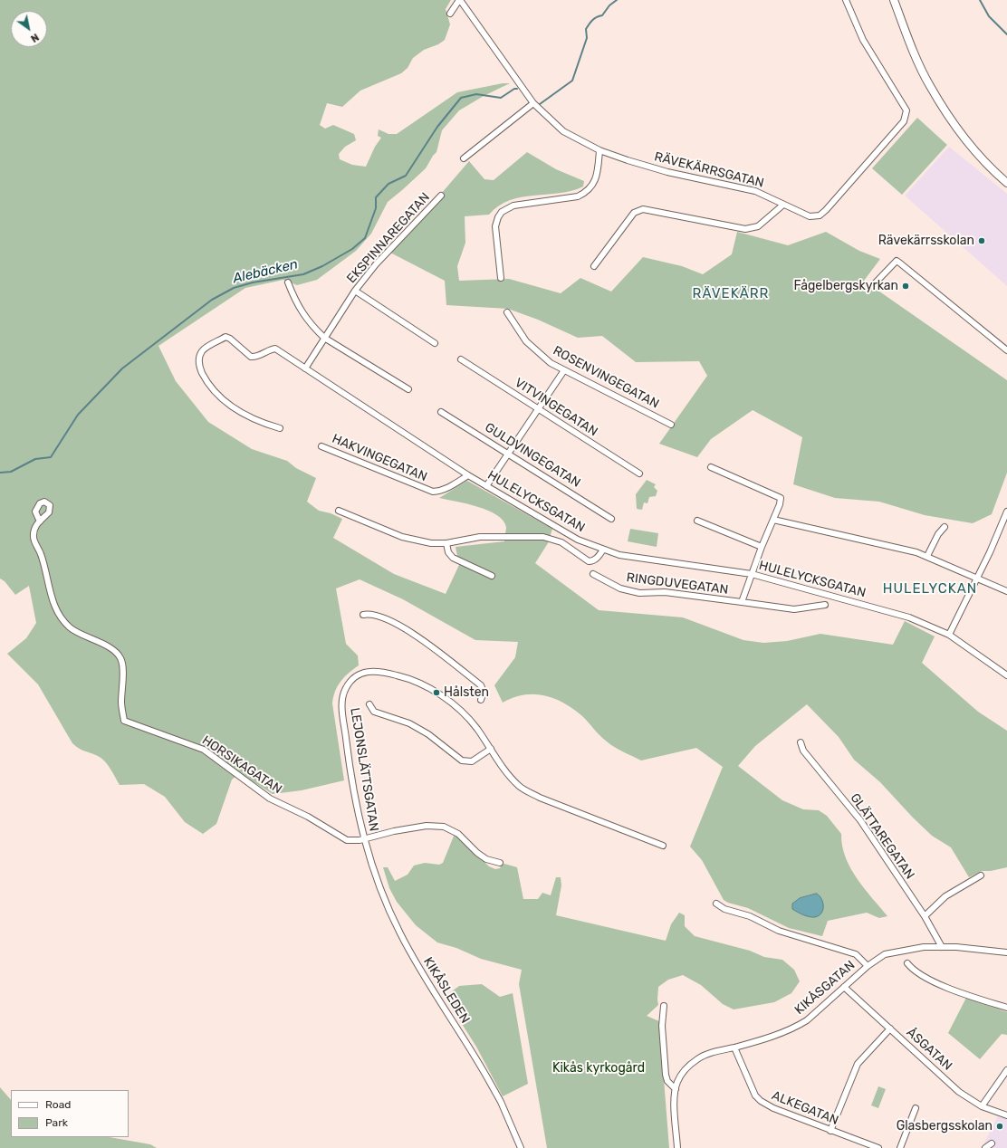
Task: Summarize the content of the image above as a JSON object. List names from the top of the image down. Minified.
{"streets":{"street":["RÄVEKÄRRSGATAN","EKSPINNAREGATAN","ROSENVINGEGATAN","VITVINGEGATAN","GULDVINGEGATAN","HAKVINGEGATAN","HULELYCKSGATAN","RINGDUVEGATAN","HORSIKAGATAN","LEJONSLÄTTSGATAN","GLÄTTAREGATAN","KIKÅSGATAN","KIKÅSLEDEN","ÅSGATAN","ALKEGATAN"]},"crossings":[["EKSPINNAREGATAN","HULELYCKSGATAN"],["HAKVINGEGATAN","HULELYCKSGATAN"],["HORSIKAGATAN","LEJONSLÄTTSGATAN"],["HORSIKAGATAN","KIKÅSLEDEN"],["LEJONSLÄTTSGATAN","KIKÅSLEDEN"],["GLÄTTAREGATAN","KIKÅSGATAN"],["KIKÅSGATAN","ÅSGATAN"],["KIKÅSGATAN","ALKEGATAN"]],"districts":["RÄVEKÄRR","HULELYCKAN"],"water":["Alebäcken"],"parks":["Kikås kyrkogård"],"places":["Rävekärrsskolan","Fågelbergskyrkan","Hålsten","Glasbergsskolan"],"legend":["Road","Park"],"north":"bottom right"}
